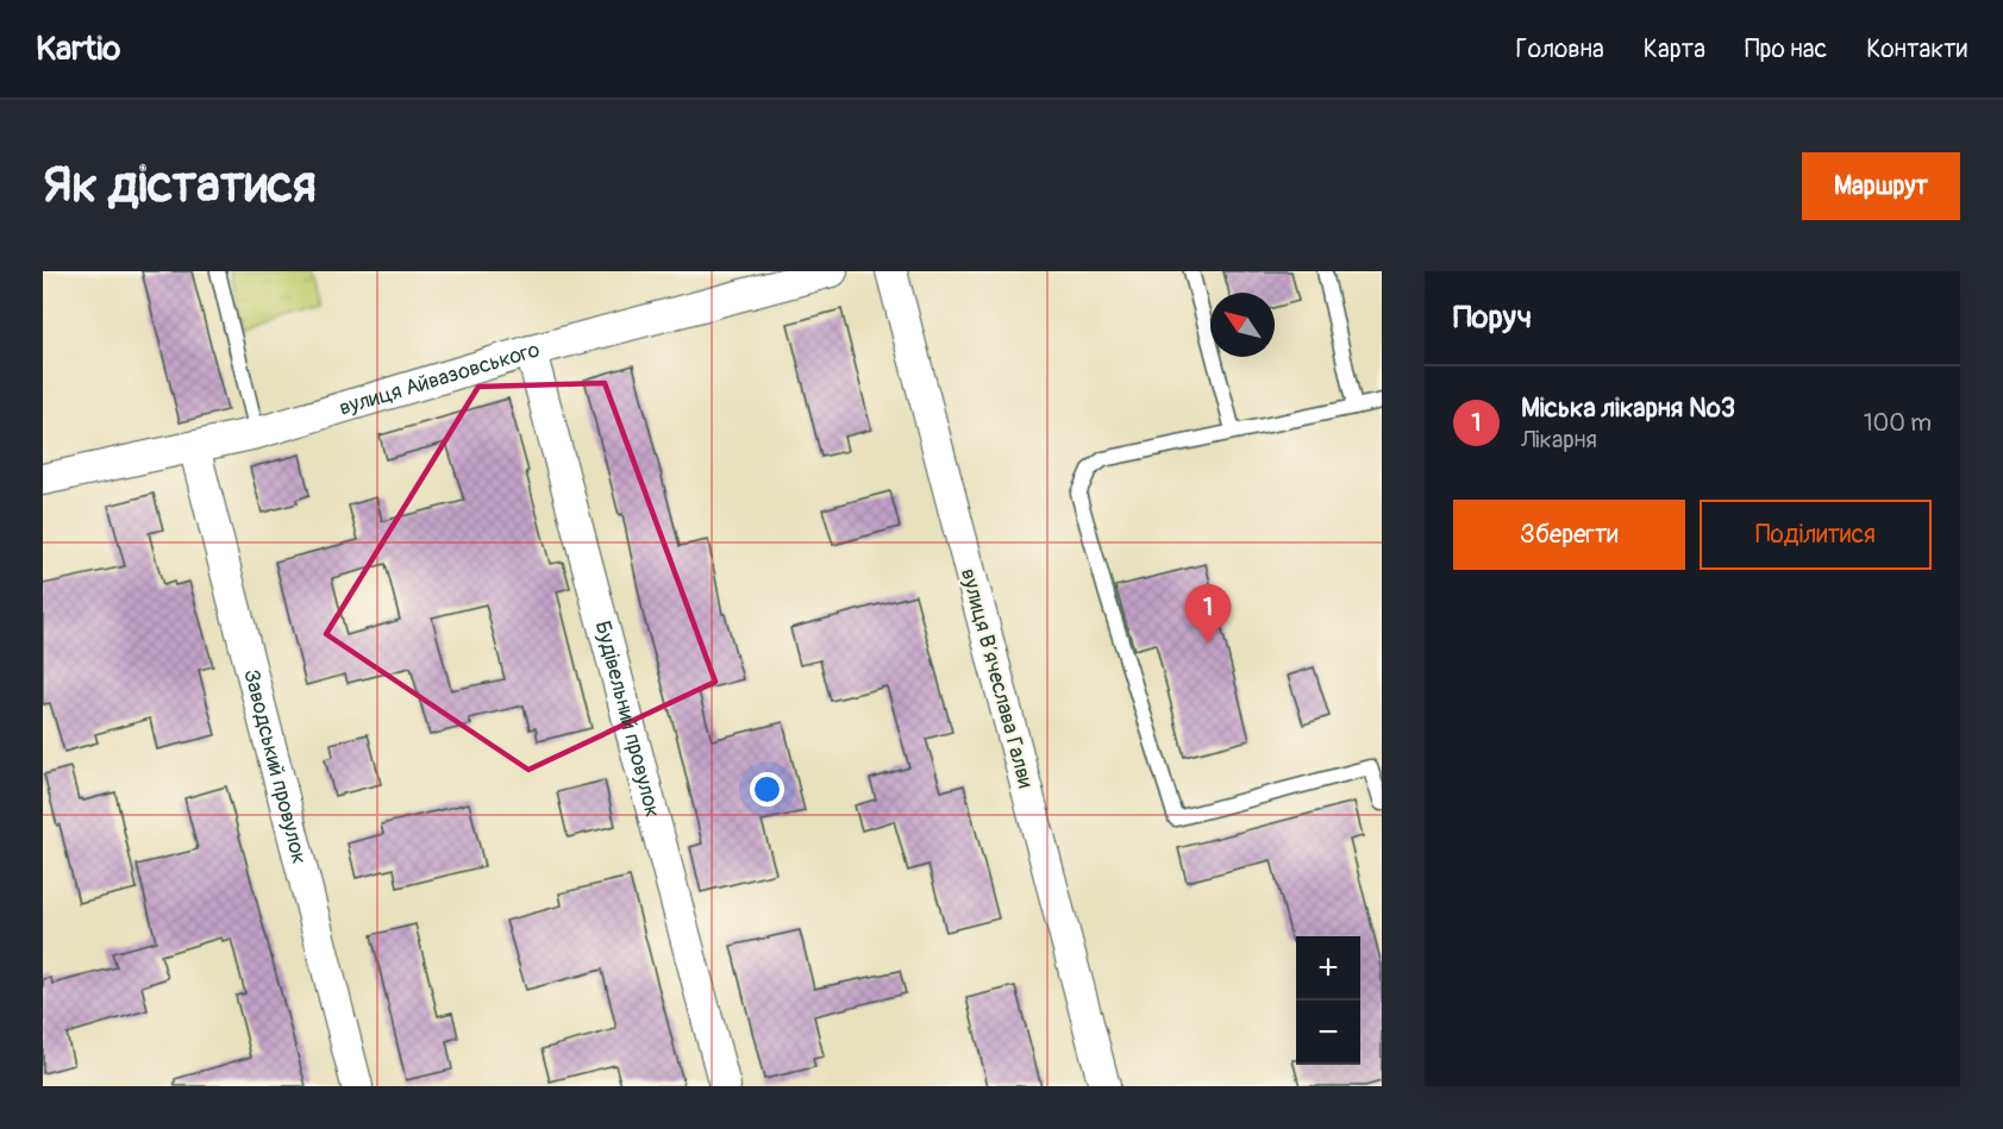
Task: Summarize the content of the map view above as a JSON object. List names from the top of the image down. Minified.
{"streets":{"street":["вулиця Айвазовського","вулиця Вʼячеслава Галви","Будівельний провулок","Заводський провулок"]},"crossings":[["вулиця Айвазовського","Будівельний провулок"],["вулиця Айвазовського","Заводський провулок"]],"north":"top left","page":{"header":"Kartio","nav":["Головна","Карта","Про нас","Контакти"],"buttons":["Маршрут",["Зберегти","Поділитися"]],"title":"Як дістатися","heading":"Поруч","list":[{"mark":"1","name":"Міська лікарня №3","note":"Лікарня","value":"100 m"}],"pins":"1","map_buttons":["+","−"]}}
